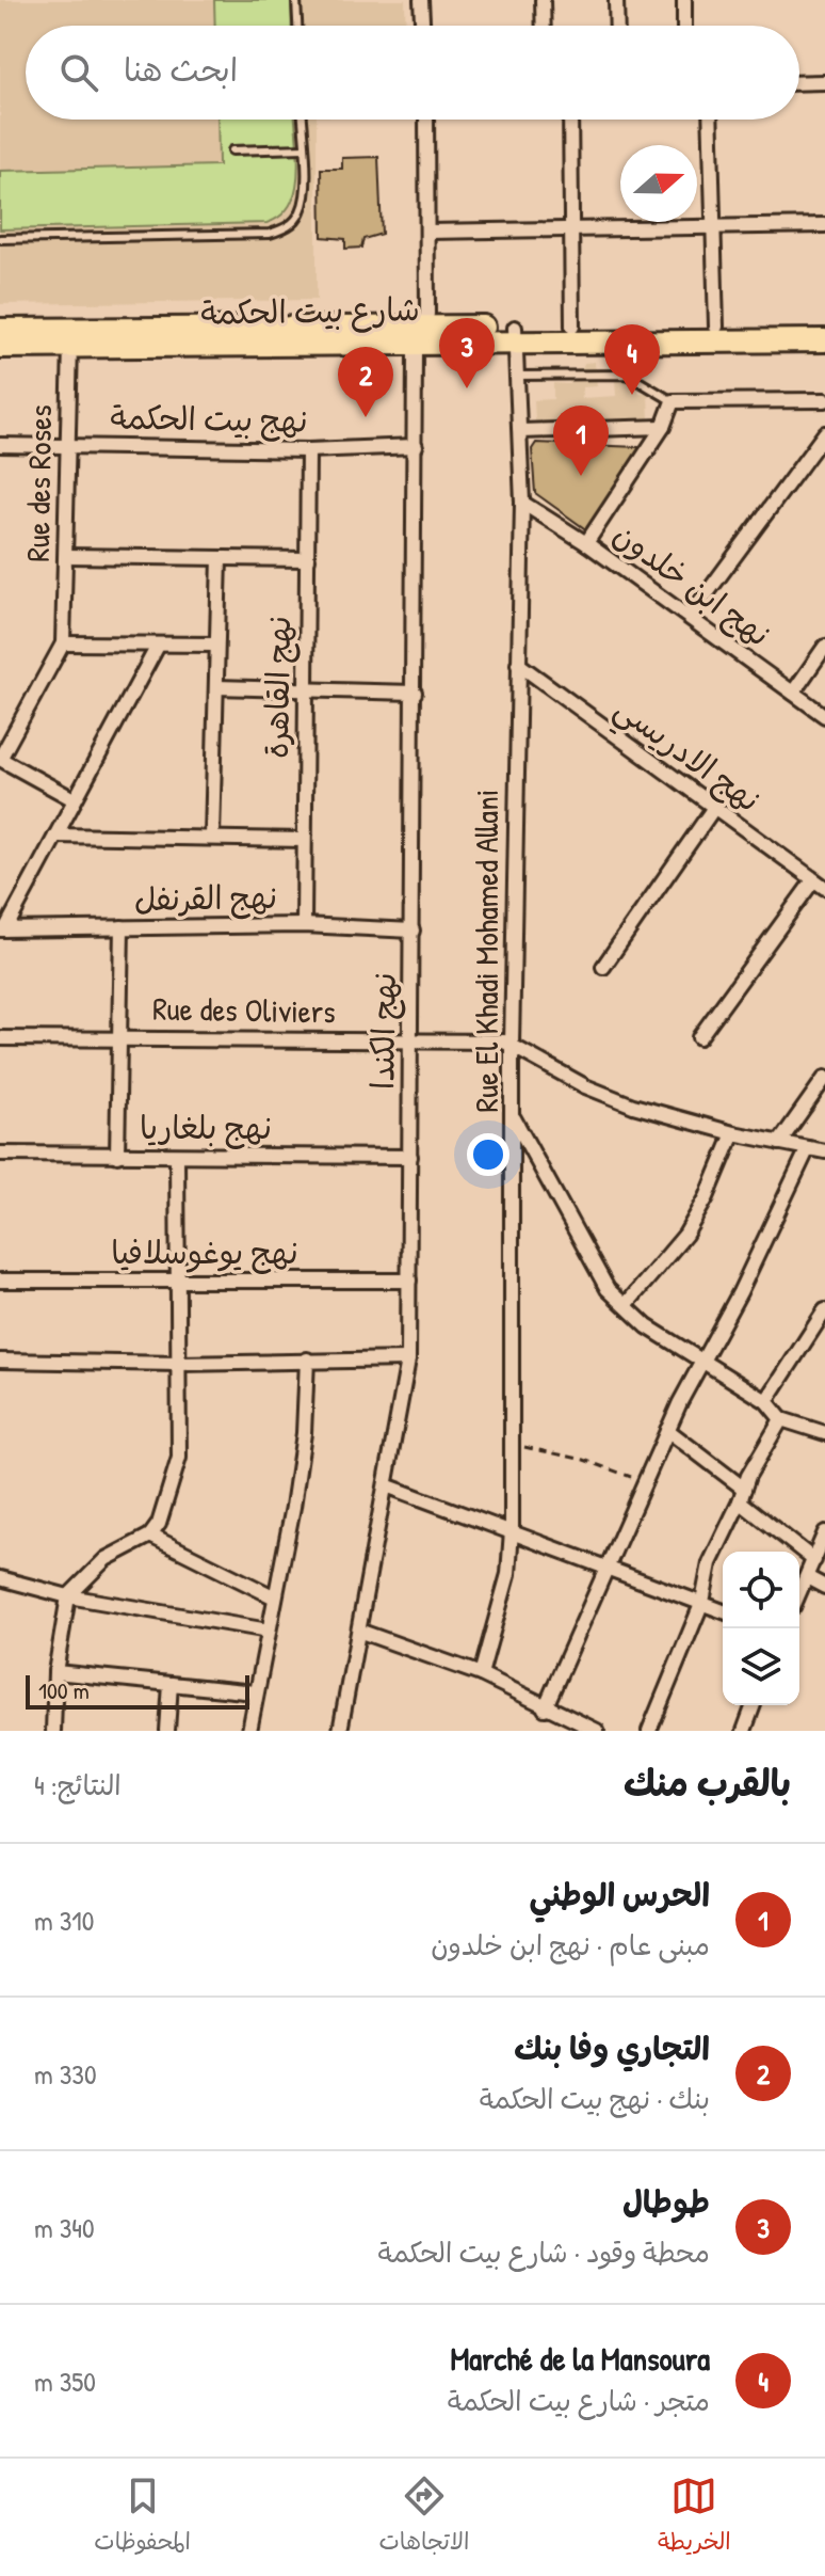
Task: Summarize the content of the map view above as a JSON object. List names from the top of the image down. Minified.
{"streets":{"main road":["شارع بيت الحكمة"],"street":["نهج بيت الحكمة","Rue des Roses","نهج ابن خلدون","نهج القاهرة","نهج الادريسي","نهج القرنفل","Rue El Khadi Mohamed Allani","Rue des Oliviers","نهج الكندا","نهج بلغاريا","نهج يوغوسلافيا"]},"crossings":[["شارع بيت الحكمة","Rue des Roses"],["شارع بيت الحكمة","Rue El Khadi Mohamed Allani"],["شارع بيت الحكمة","نهج الكندا"],["نهج بيت الحكمة","Rue des Roses"],["نهج بيت الحكمة","نهج القاهرة"],["نهج بيت الحكمة","نهج الكندا"],["نهج ابن خلدون","Rue El Khadi Mohamed Allani"],["نهج القاهرة","نهج القرنفل"],["نهج الادريسي","Rue El Khadi Mohamed Allani"],["نهج القرنفل","نهج الكندا"],["Rue El Khadi Mohamed Allani","Rue des Oliviers"],["Rue des Oliviers","نهج الكندا"],["نهج الكندا","نهج بلغاريا"],["نهج الكندا","نهج يوغوسلافيا"]],"scale_bar":"100 m","north":"right","page":{"search":"ابحث هنا","pins":["3","4","2","1"],"scale":"100 m","heading":["بالقرب منك","النتائج: 4"],"list":[{"mark":"1","name":"الحرس الوطني","note":"مبنى عام · نهج ابن خلدون","value":"310 m"},{"mark":"2","name":"التجاري وفا بنك","note":"بنك · نهج بيت الحكمة","value":"330 m"},{"mark":"3","name":"طوطال","note":"محطة وقود · شارع بيت الحكمة","value":"340 m"},{"mark":"4","name":"Marché de la Mansoura","note":"متجر · شارع بيت الحكمة","value":"350 m"}],"nav":["الخريطة","الاتجاهات","المحفوظات"]}}
